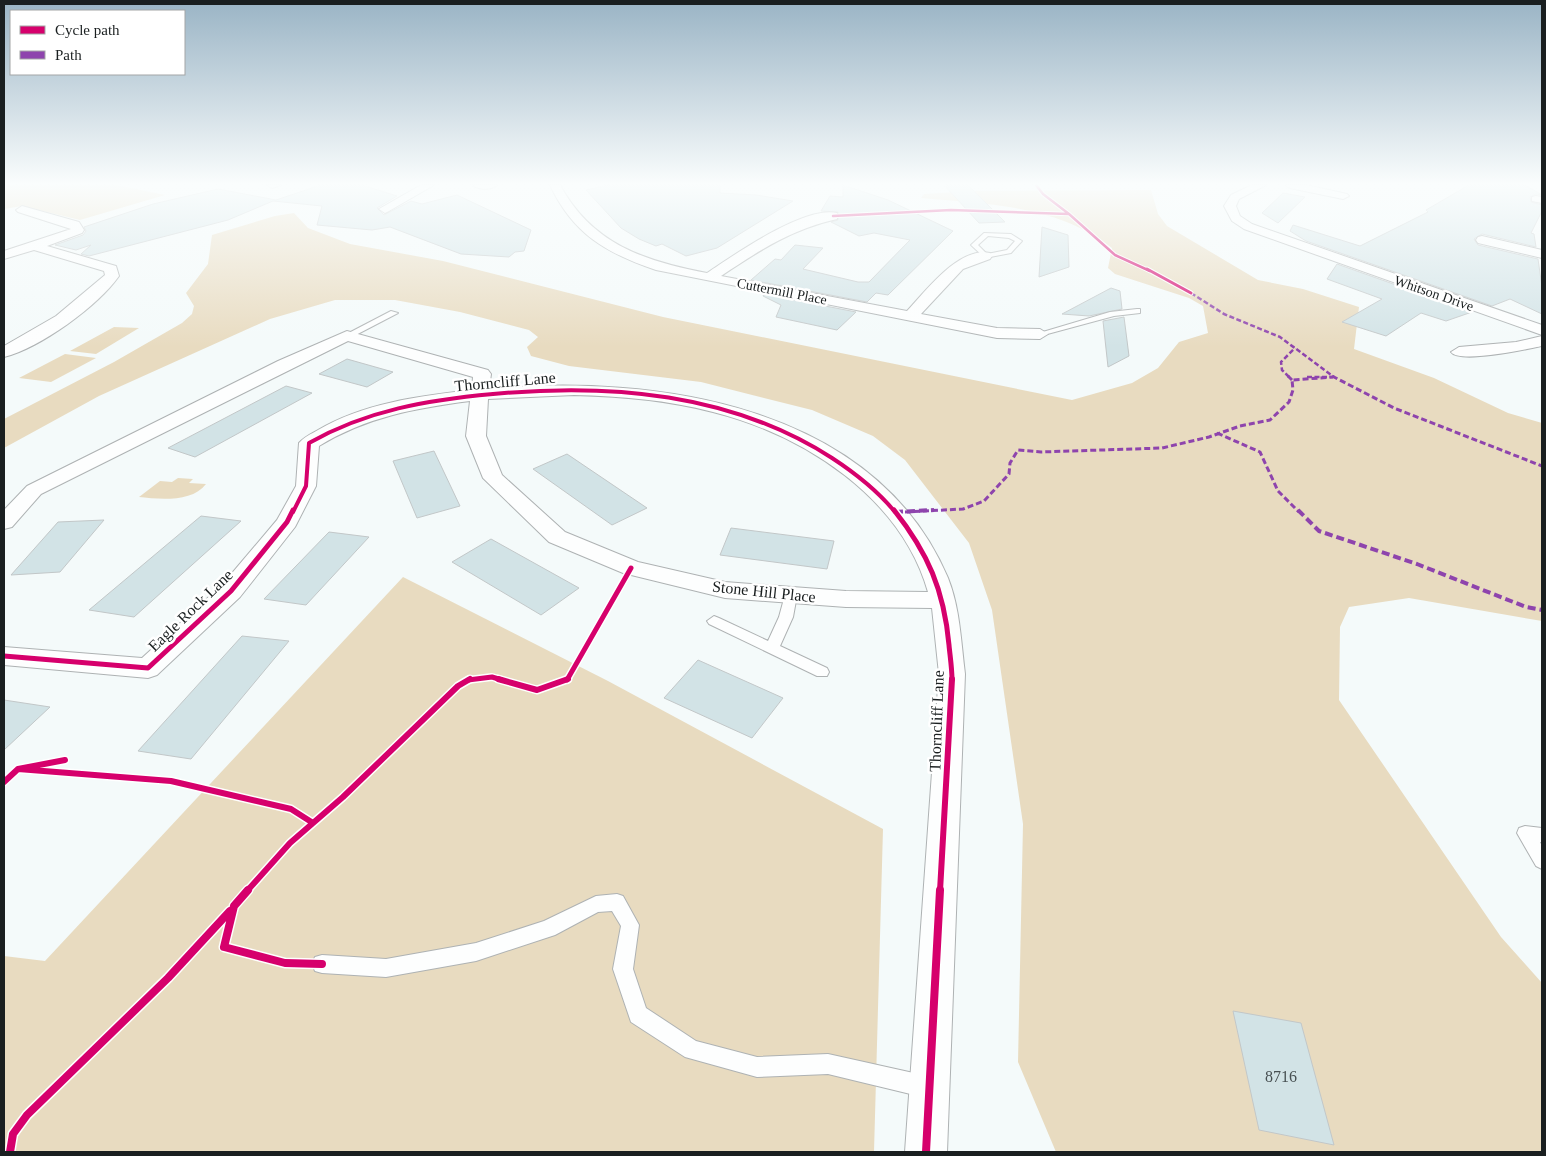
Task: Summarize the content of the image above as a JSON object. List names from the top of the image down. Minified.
{"streets":{"street":["Cuttermill Place","Whitson Drive","Thorncliff Lane","Stone Hill Place","Eagle Rock Lane"]},"crossings":[["Thorncliff Lane","Stone Hill Place"],["Thorncliff Lane","Eagle Rock Lane"]],"house_numbers":["8716"],"legend":["Cycle path","Path"]}
